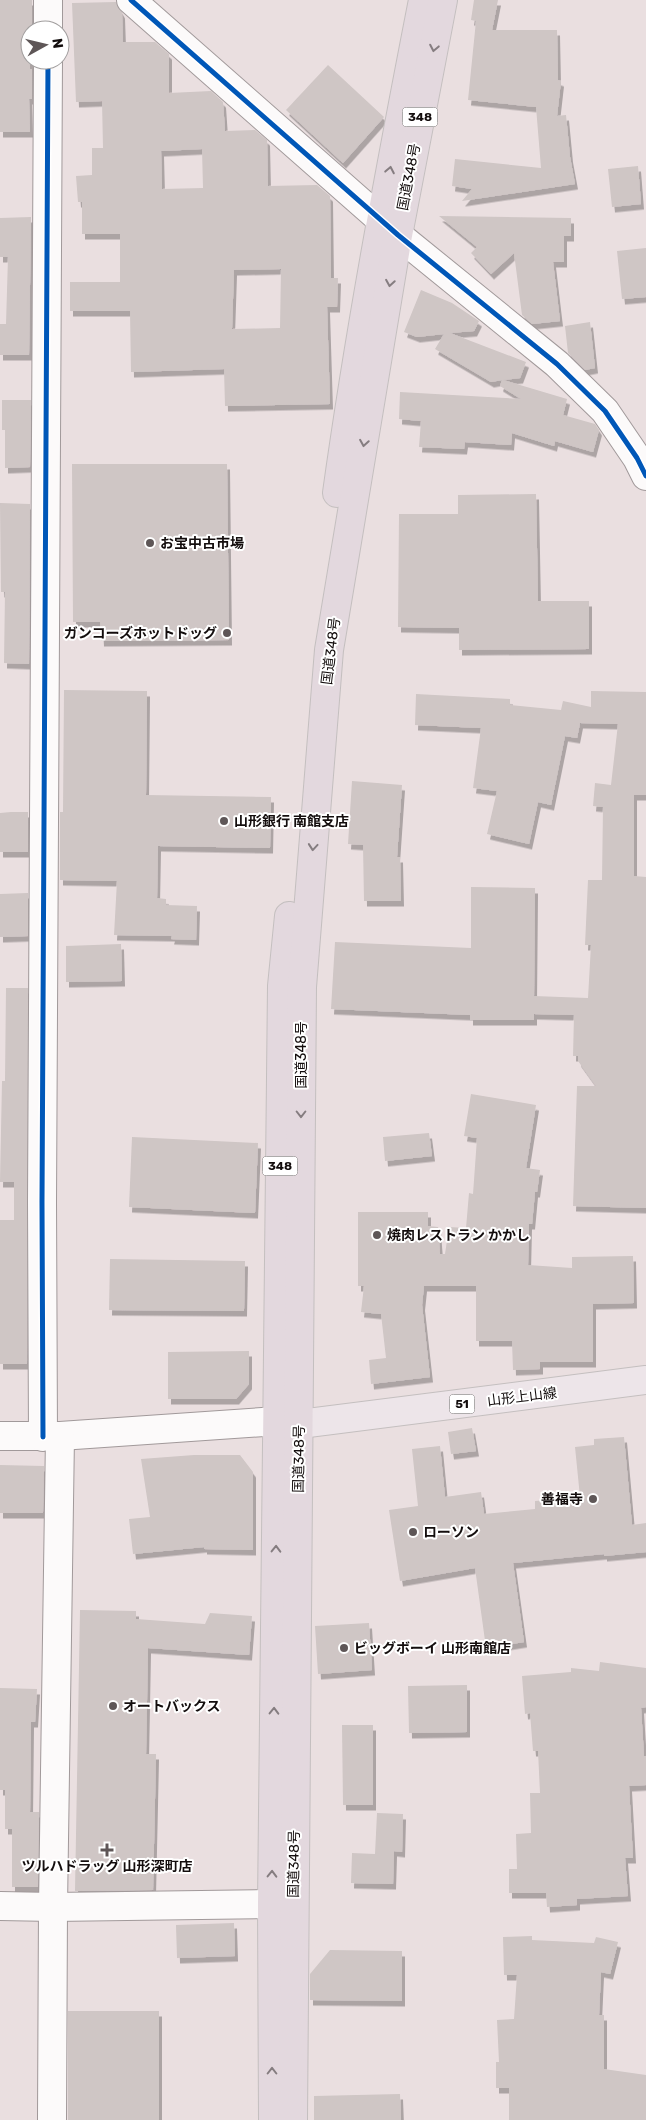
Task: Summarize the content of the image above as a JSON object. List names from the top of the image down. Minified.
{"streets":{"highway":["348","国道348号"],"main road":["山形上山線","51"]},"crossings":[["国道348号","山形上山線"]],"places":{"other":["お宝中古市場","ガンコーズホットドッグ","山形銀行 南館支店","焼肉レストラン かかし","善福寺","ローソン","ビッグボーイ 山形南館店","オートバックス"],"health":["ツルハドラッグ 山形深町店"]},"north":"right"}
